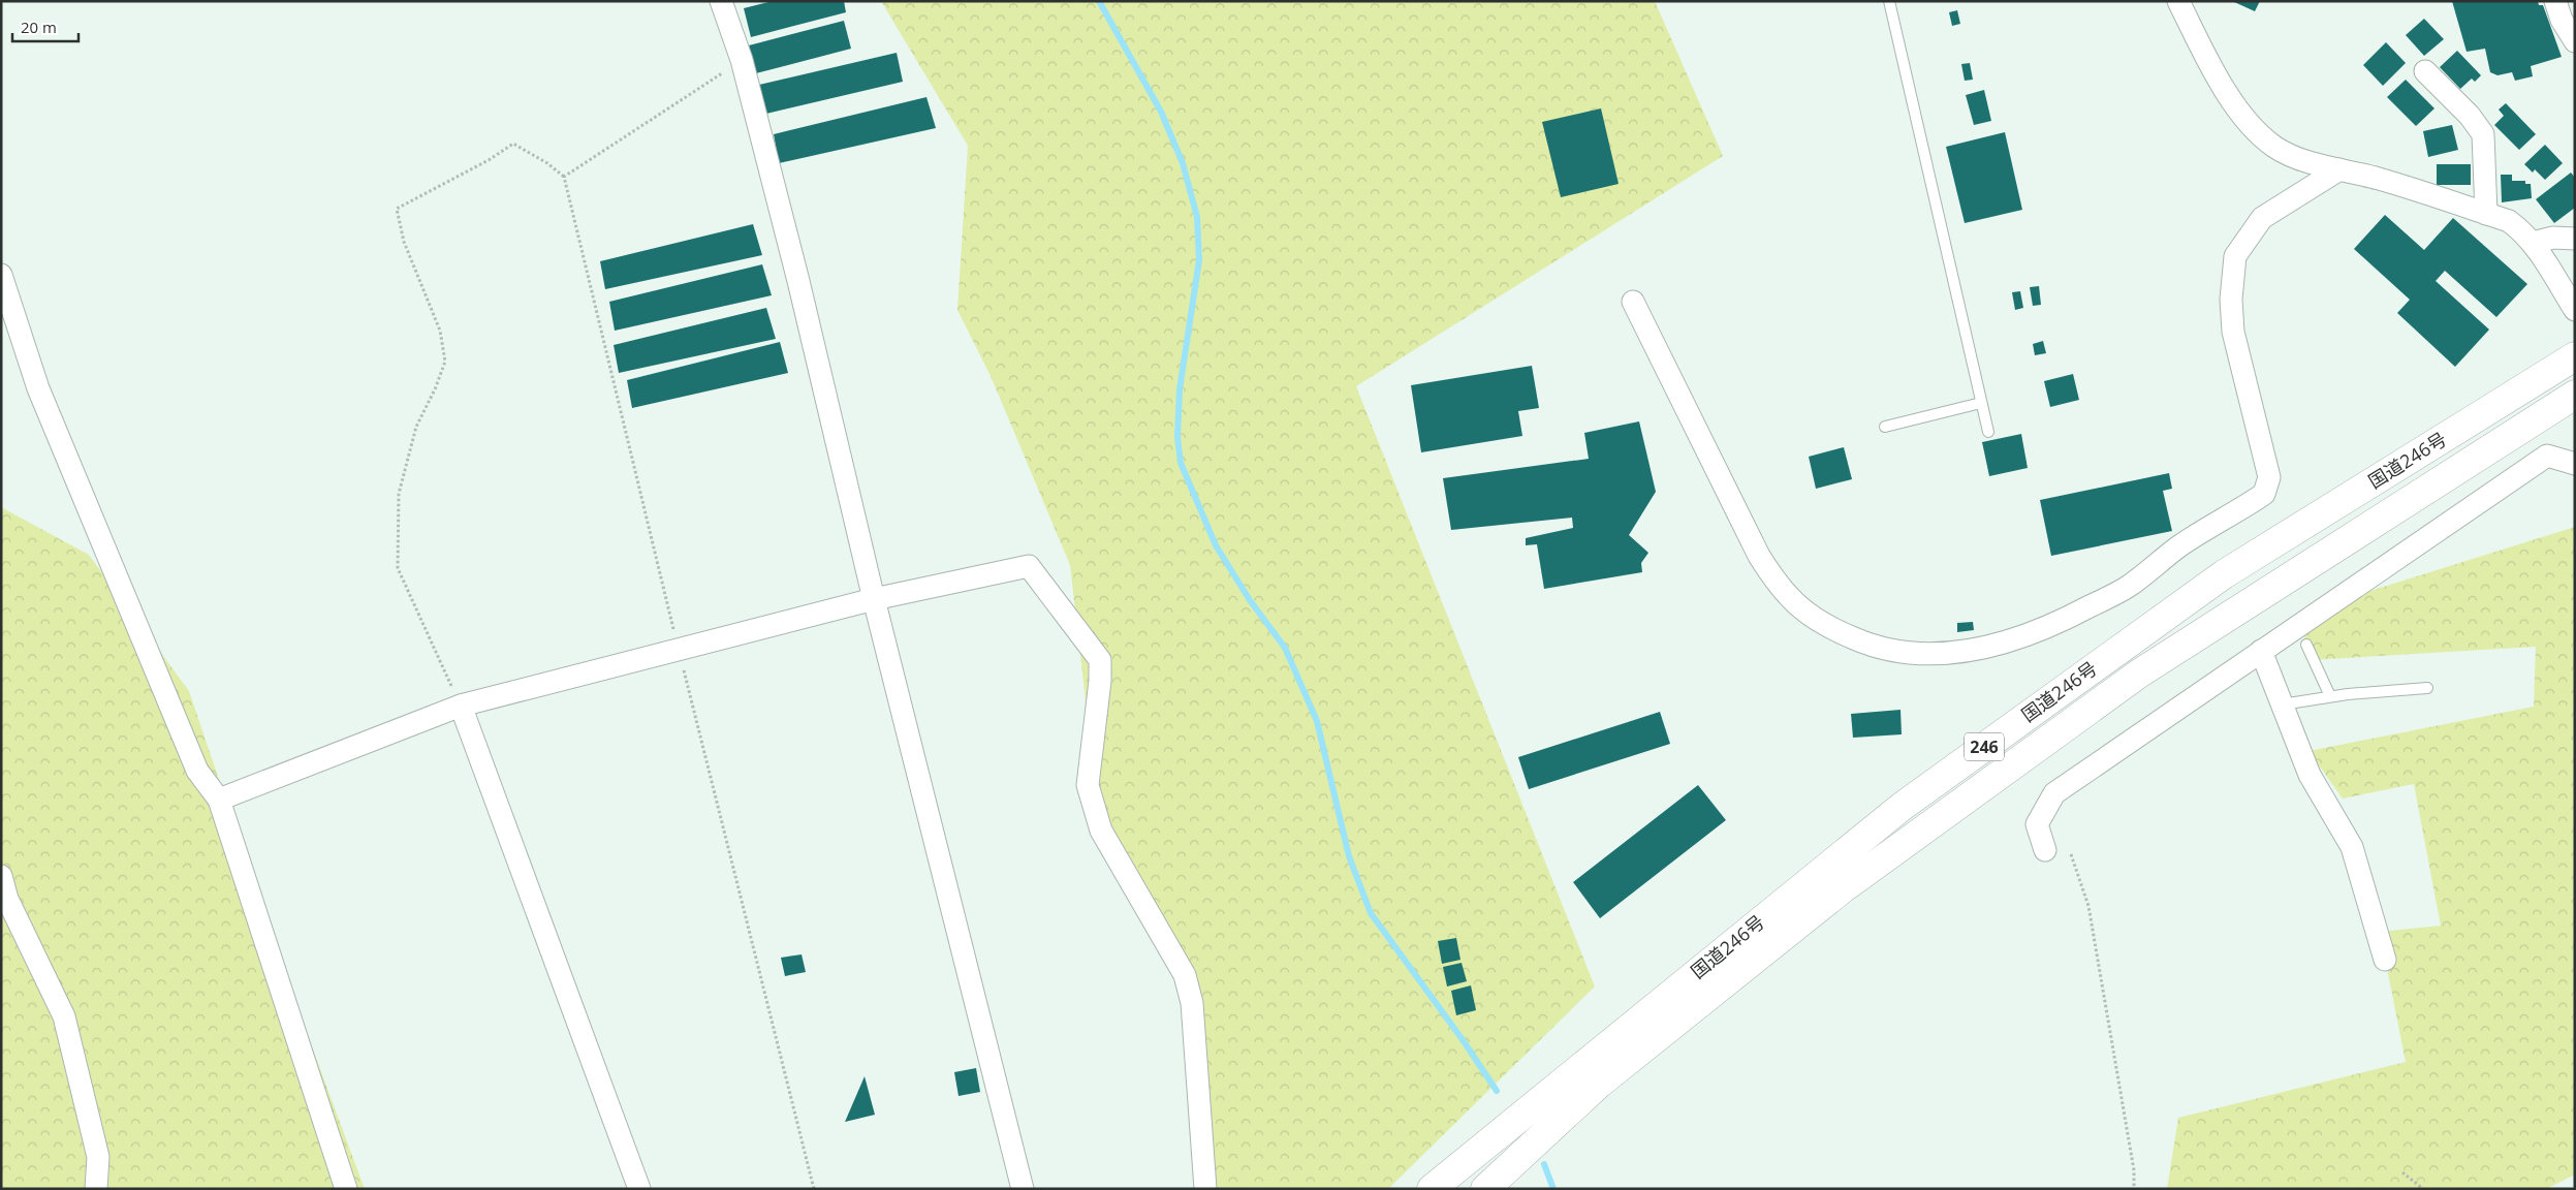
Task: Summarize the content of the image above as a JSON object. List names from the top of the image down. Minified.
{"streets":{"highway":["国道246号","246"]},"scale_bar":"20 m"}
